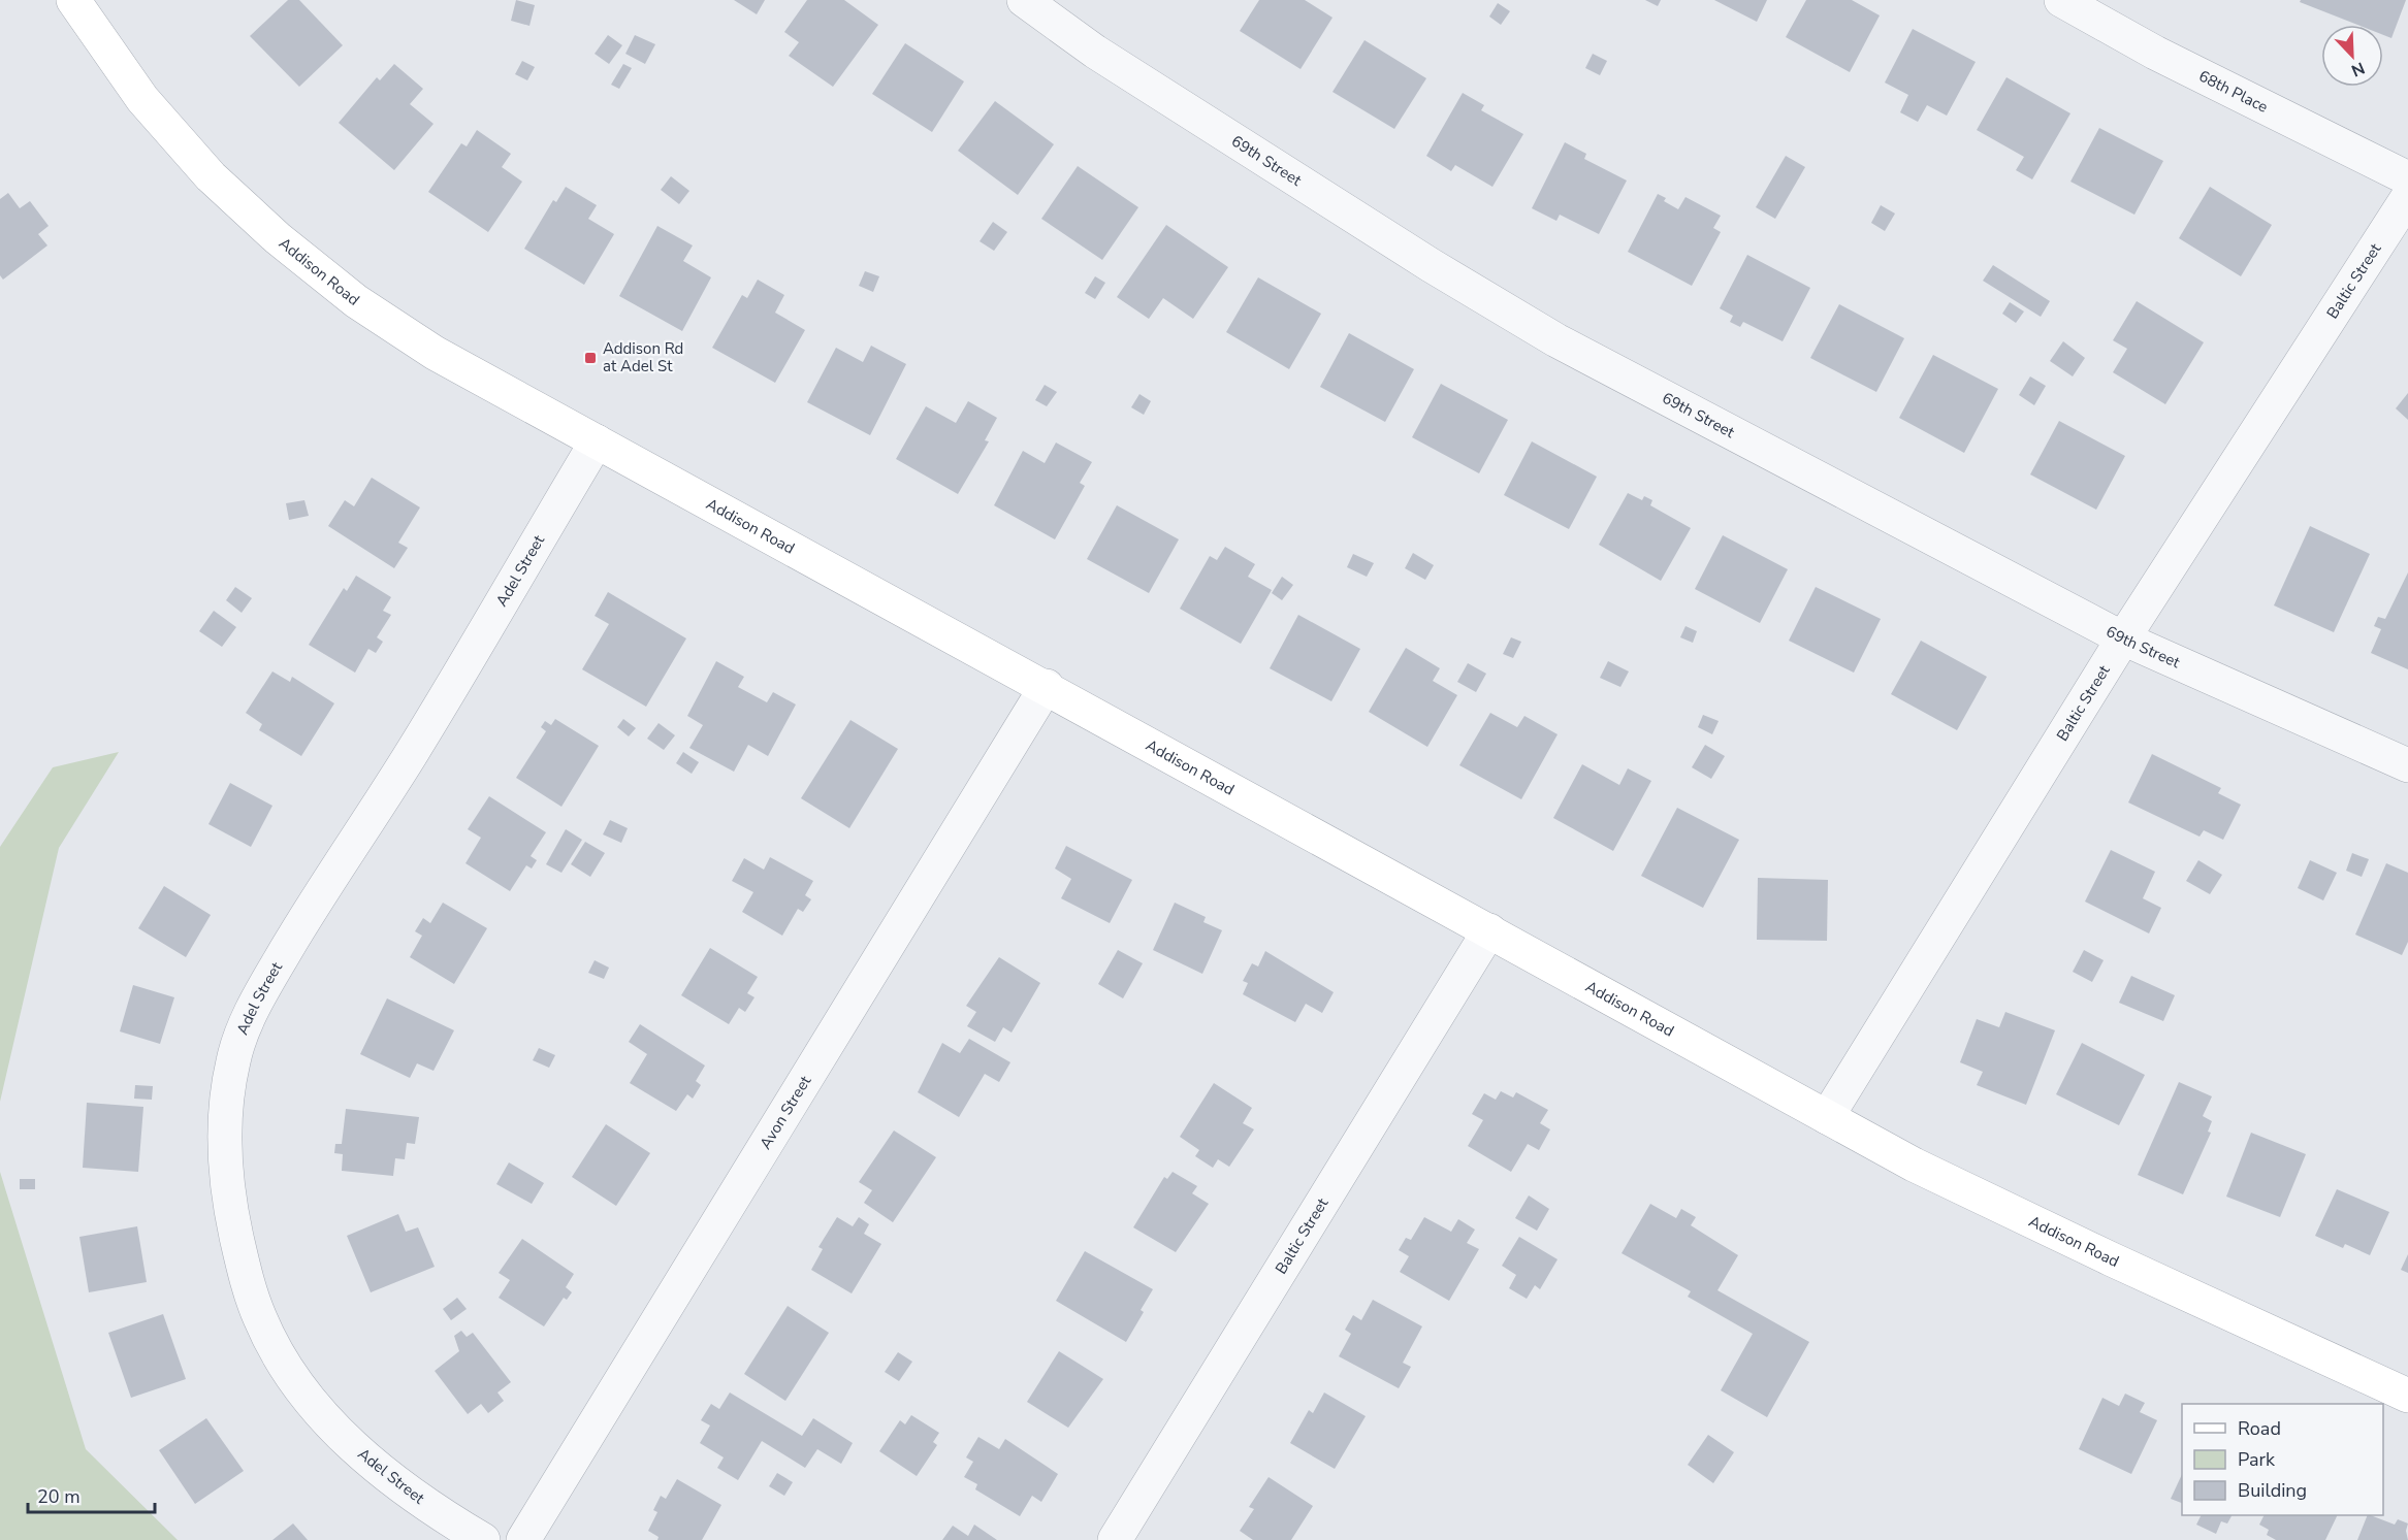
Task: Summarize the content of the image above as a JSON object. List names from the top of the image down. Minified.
{"streets":{"main road":["Addison Road"],"street":["68th Place","69th Street","Baltic Street","Adel Street","Avon Street"]},"crossings":[["69th Street","Baltic Street"],["Addison Road","Baltic Street"],["Addison Road","Adel Street"],["Addison Road","Avon Street"]],"places":{"transit":["Addison Rd at Adel St"]},"legend":["Road","Park","Building"],"scale_bar":"20 m","north":"bottom right"}
